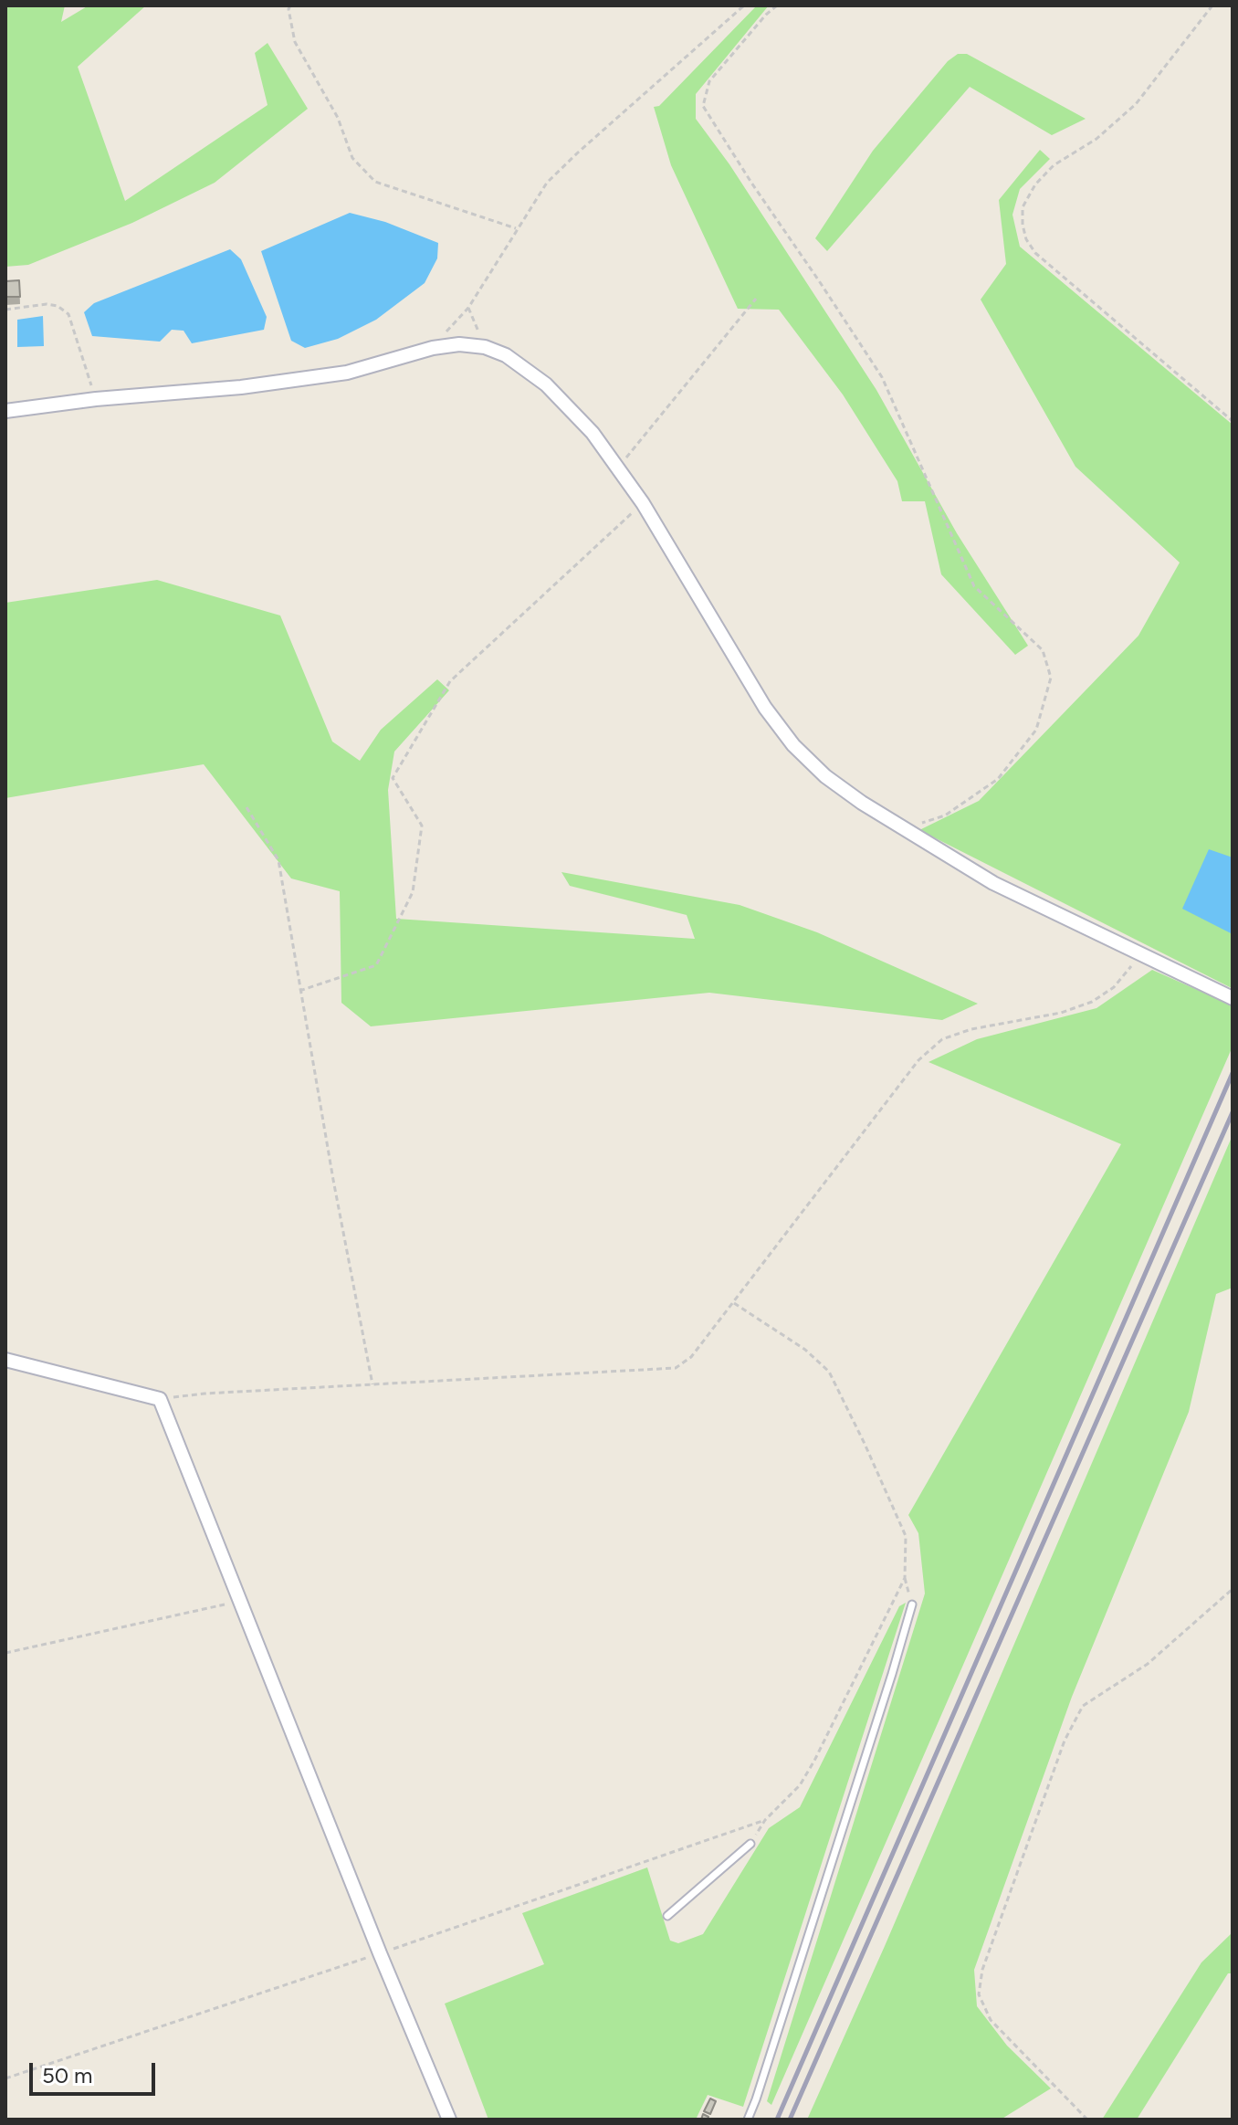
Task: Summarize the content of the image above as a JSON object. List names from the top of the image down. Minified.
{"scale_bar":"50 m"}
